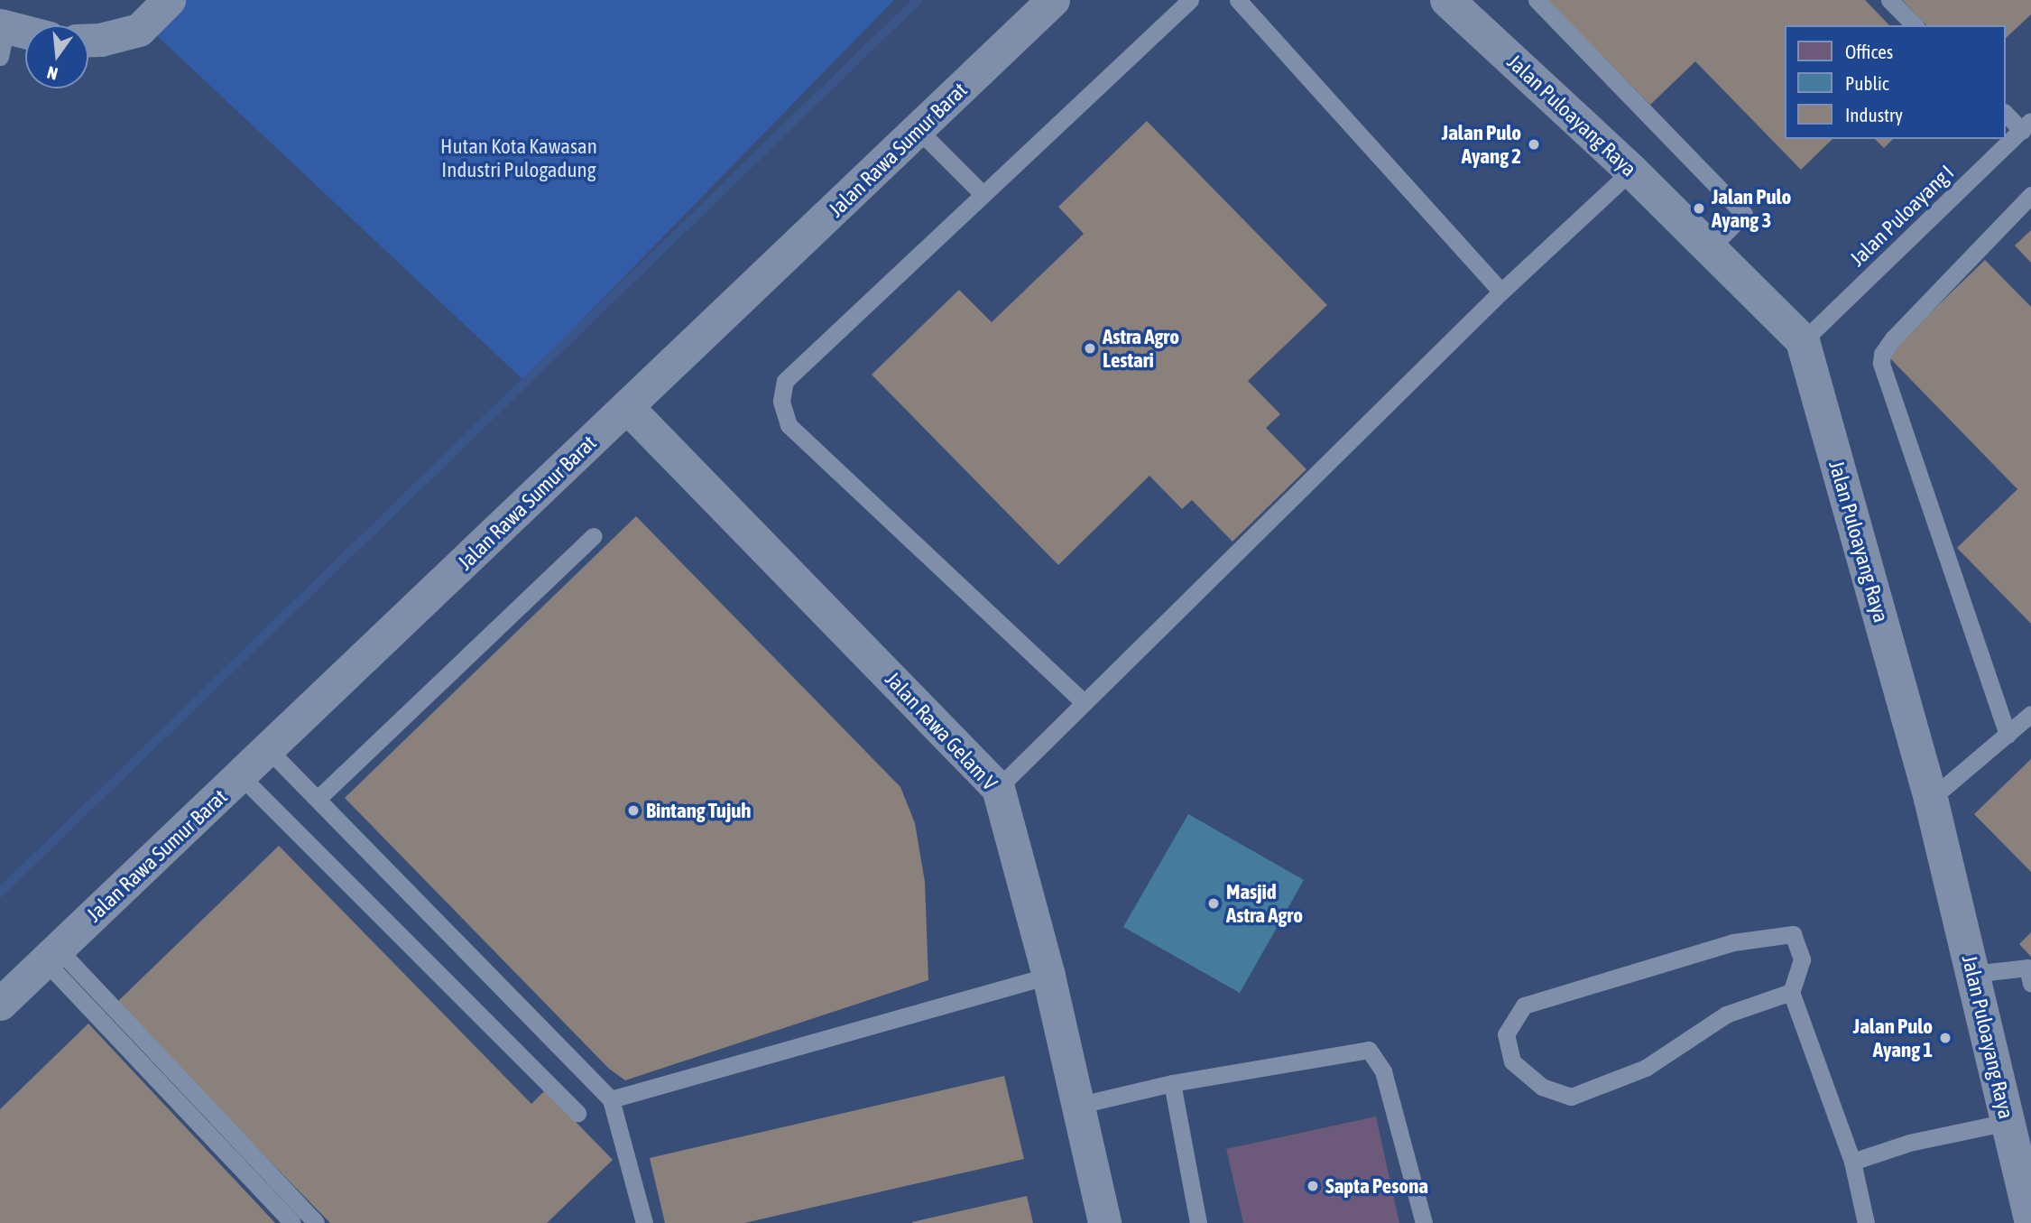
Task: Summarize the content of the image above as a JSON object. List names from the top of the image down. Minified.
{"streets":{"street":["Jalan Puloayang Raya","Jalan Rawa Sumur Barat","Jalan Rawa Gelam V"],"lane":["Jalan Puloayang I"]},"crossings":[["Jalan Puloayang Raya","Jalan Puloayang I"],["Jalan Rawa Sumur Barat","Jalan Rawa Gelam V"]],"parks":["Hutan Kota Kawasan Industri Pulogadung"],"places":["Jalan Pulo Ayang 2","Jalan Pulo Ayang 3","Astra Agro Lestari","Bintang Tujuh","Masjid Astra Agro","Jalan Pulo Ayang 1","Sapta Pesona"],"legend":["Offices","Public","Industry"],"north":"bottom"}
